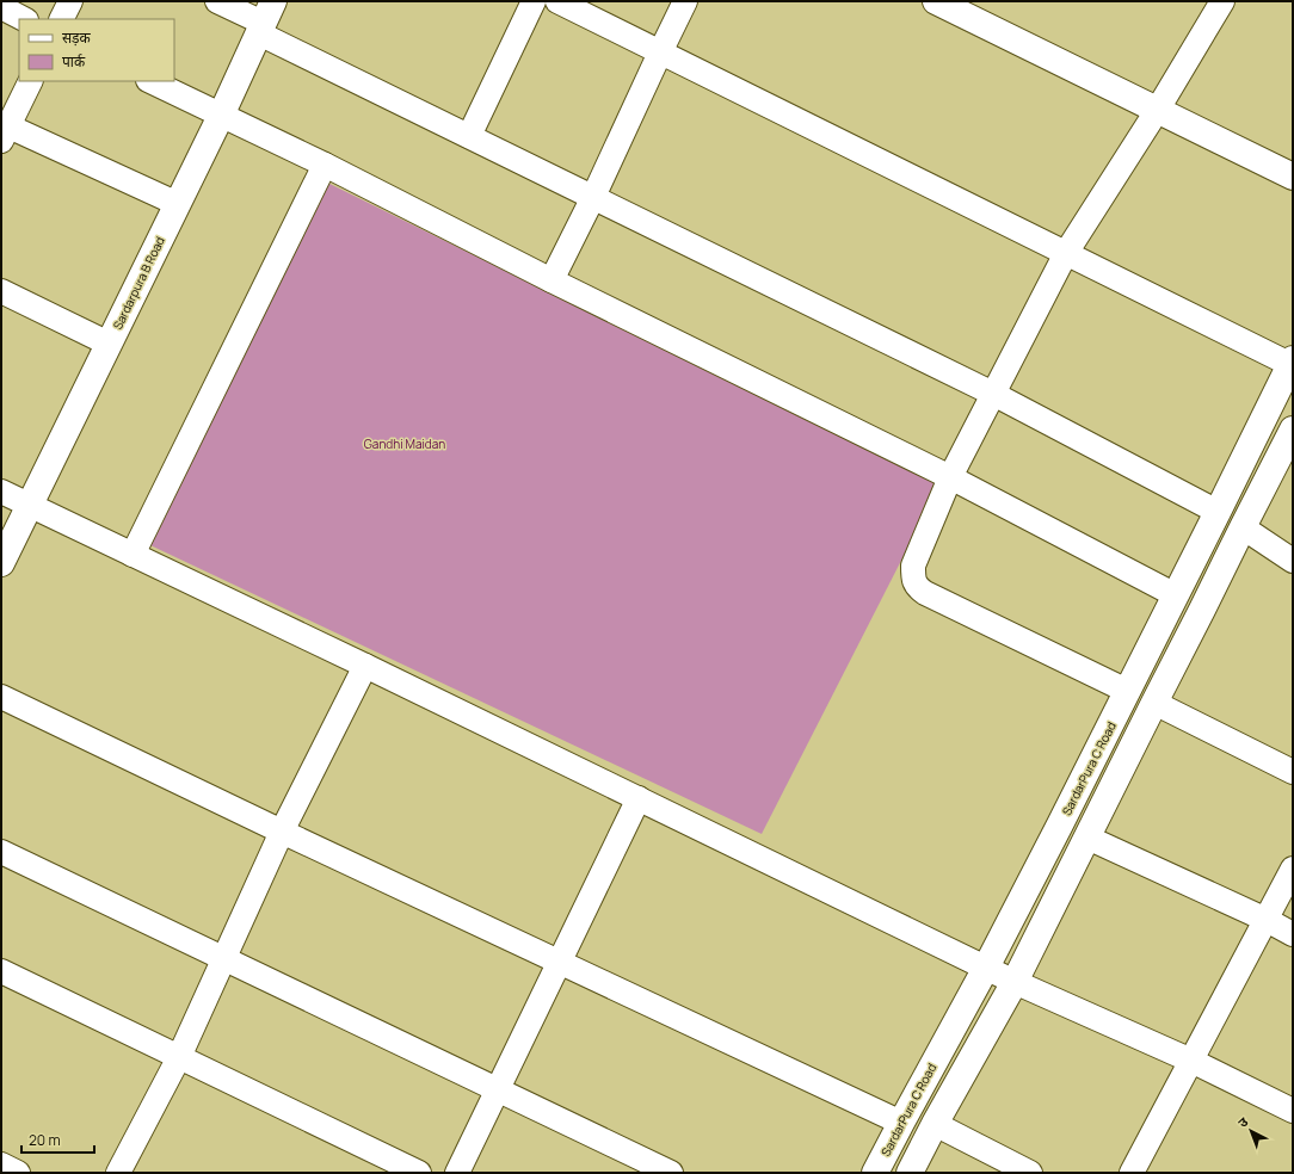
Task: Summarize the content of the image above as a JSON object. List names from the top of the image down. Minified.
{"streets":{"street":["Sardarpura B Road","SardarPura C Road"]},"parks":["Gandhi Maidan"],"legend":["सड़क","पार्क"],"scale_bar":"20 m","north":"top left"}
